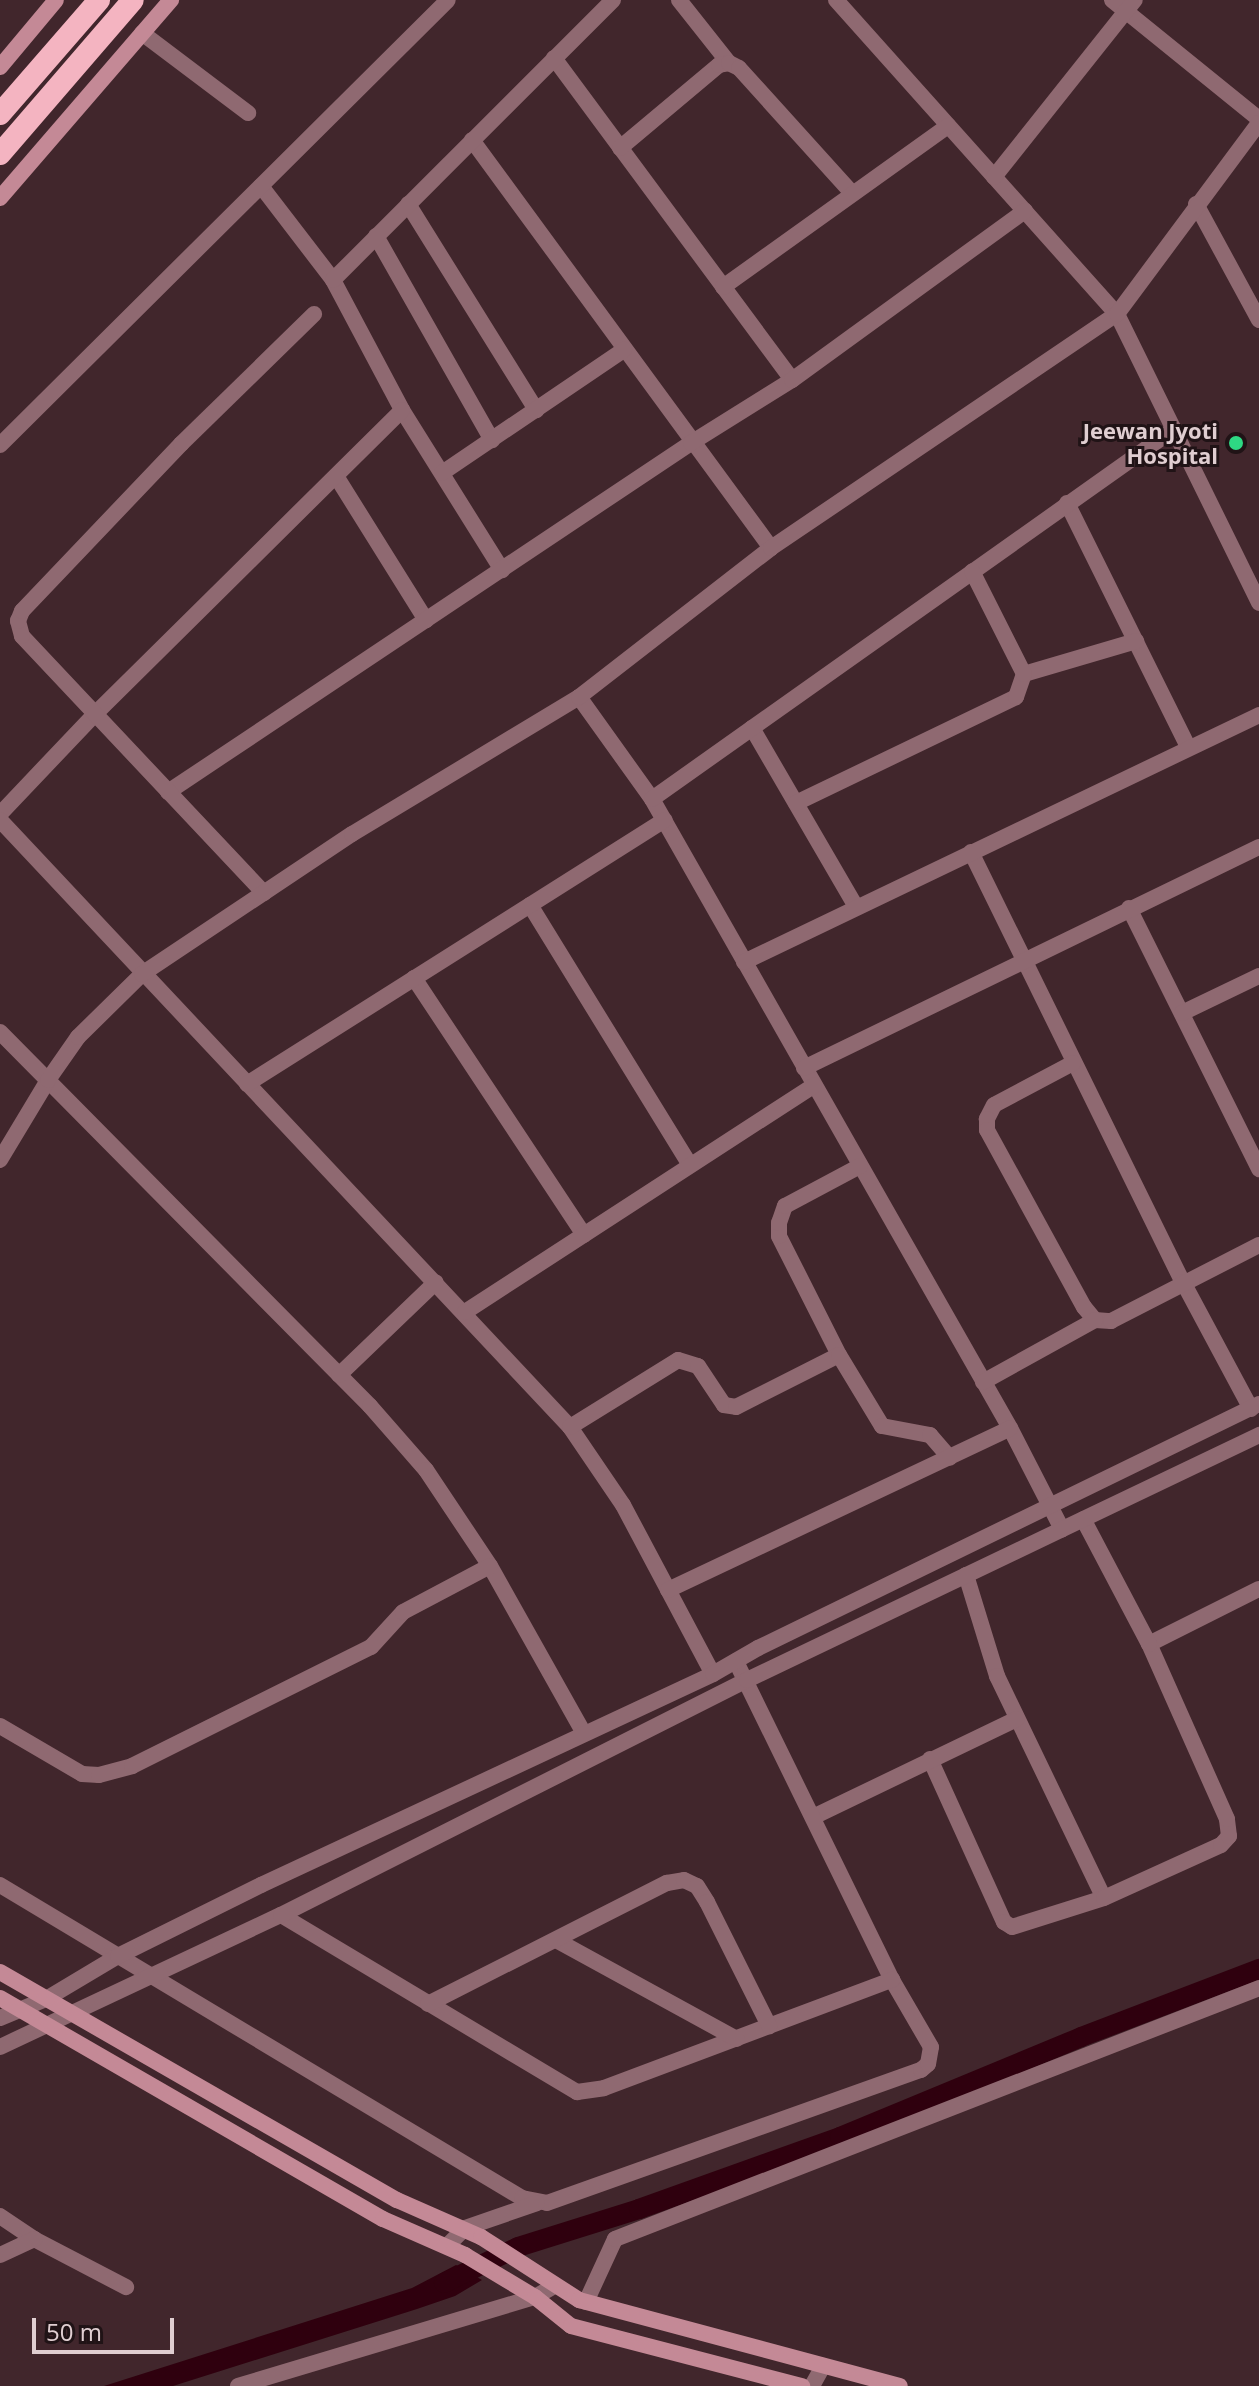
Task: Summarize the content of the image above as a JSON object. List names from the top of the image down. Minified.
{"places":["Jeewan Jyoti Hospital"],"scale_bar":"50 m"}
